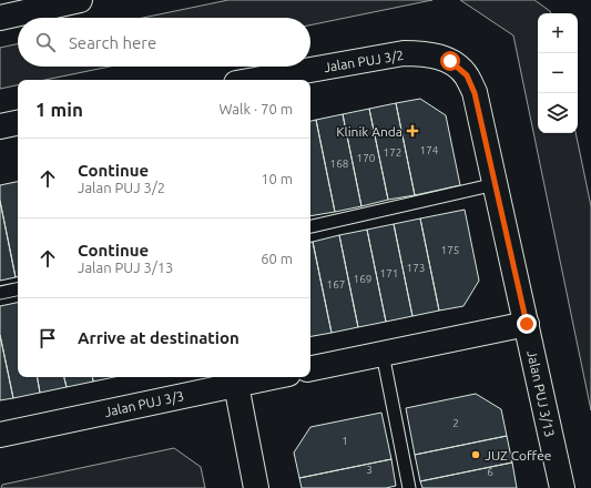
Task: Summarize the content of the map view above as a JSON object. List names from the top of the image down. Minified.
{"streets":{"street":["Jalan PUJ 3/2","Jalan PUJ 3/13","Jalan PUJ 3/3"]},"crossings":[["Jalan PUJ 3/2","Jalan PUJ 3/13"]],"places":{"health":["Klinik Anda"],"other":["JUZ Coffee"]},"house_numbers":["174","172","170","168","175","173","171","169","167","2","1","3","6"],"page":{"map_buttons":["+","−"],"search":"Search here","heading":["1 min","Walk · 70 m"],"list":[["Continue","Jalan PUJ 3/2","10 m"],["Continue","Jalan PUJ 3/13","60 m"],"Arrive at destination"]}}
